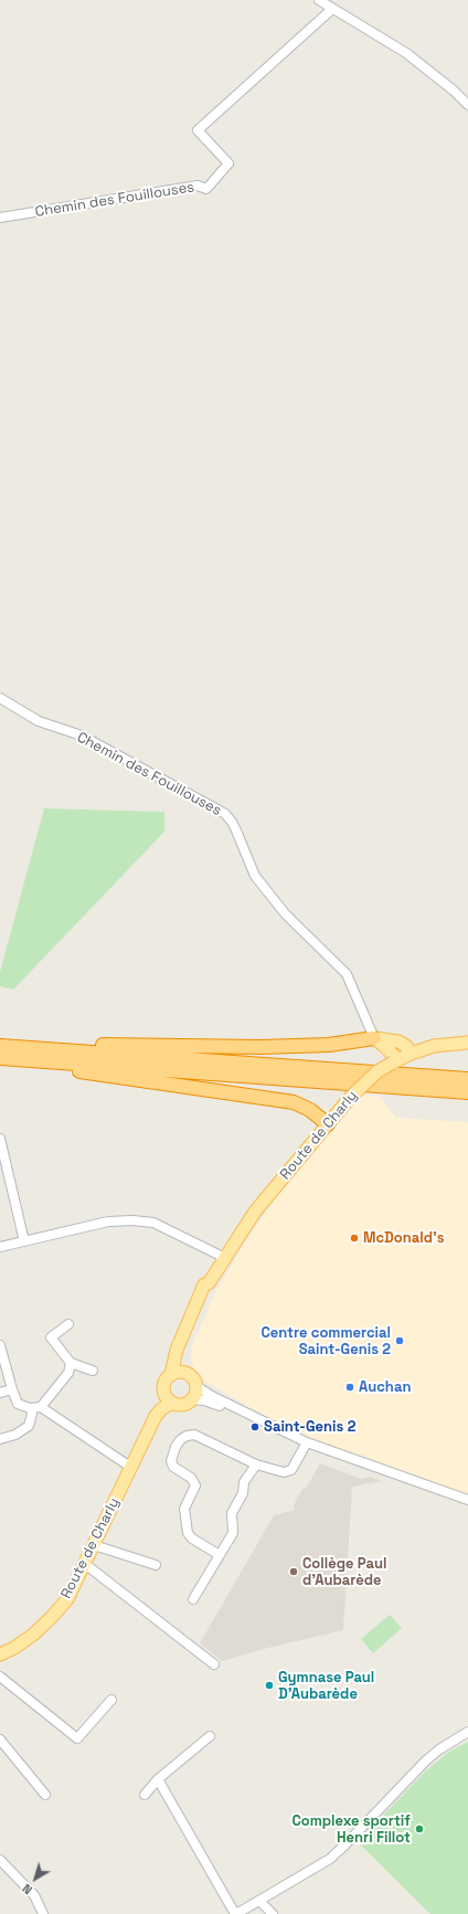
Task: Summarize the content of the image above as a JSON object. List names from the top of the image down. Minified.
{"streets":{"main road":["Route de Charly"],"street":["Chemin des Fouillouses"]},"places":["McDonald's","Centre commercial Saint-Genis 2","Auchan","Saint-Genis 2","Collège Paul d'Aubarède","Gymnase Paul D'Aubarède","Complexe sportif Henri Fillot"],"north":"bottom left"}
